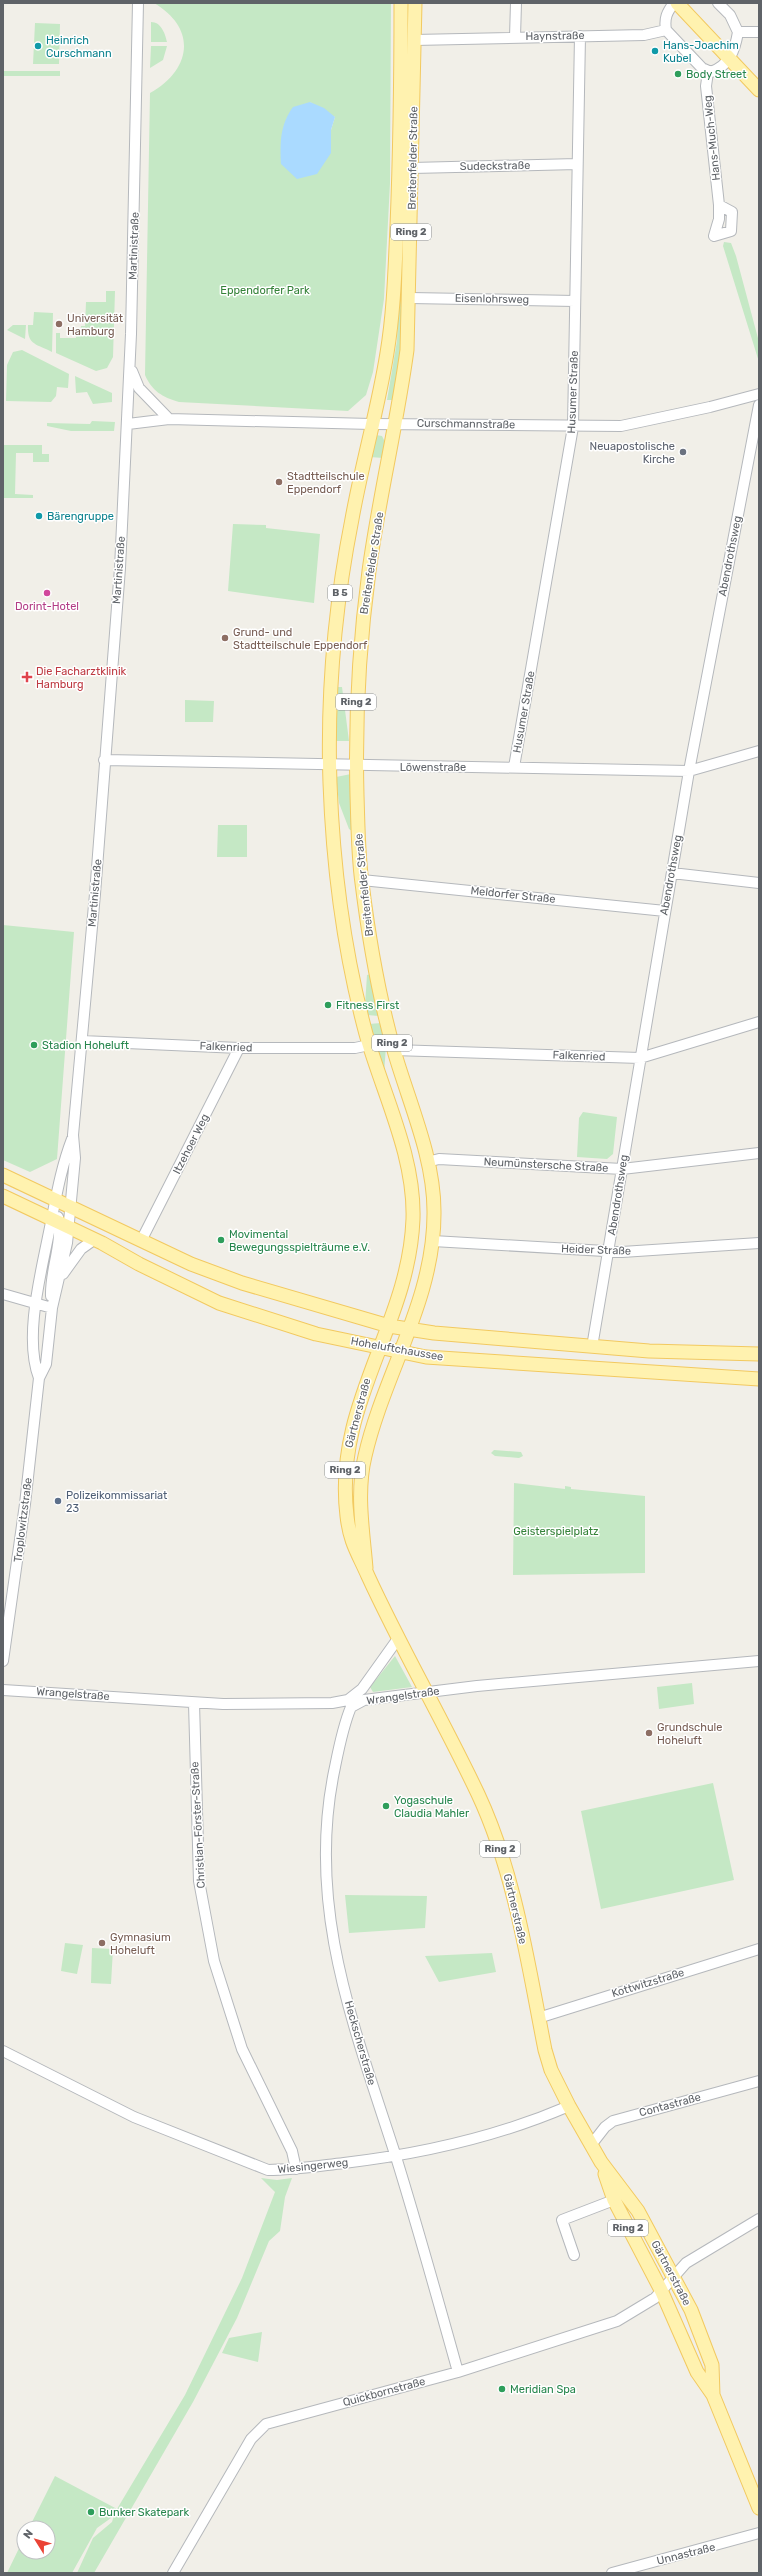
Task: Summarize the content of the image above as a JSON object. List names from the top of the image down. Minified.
{"streets":{"main road":["Breitenfelder Straße","Ring 2","B 5","Hoheluftchaussee","Gärtnerstraße"],"street":["Haynstraße","Hans-Much-Weg","Sudeckstraße","Martinistraße","Eisenlohrsweg","Husumer Straße","Curschmannstraße","Abendrothsweg","Löwenstraße","Meldorfer Straße","Falkenried","Itzehoer Weg","Neumünstersche Straße","Heider Straße","Troplowitzstraße","Wrangelstraße","Christian-Förster-Straße","Kottwitzstraße","Heckscherstraße","Contastraße","Wiesingerweg","Quickbornstraße","Unnastraße"]},"crossings":[["Haynstraße","Breitenfelder Straße"],["Haynstraße","Husumer Straße"],["Breitenfelder Straße","Sudeckstraße"],["Breitenfelder Straße","Eisenlohrsweg"],["Breitenfelder Straße","Curschmannstraße"],["Breitenfelder Straße","Löwenstraße"],["Breitenfelder Straße","Meldorfer Straße"],["Breitenfelder Straße","Falkenried"],["Breitenfelder Straße","Neumünstersche Straße"],["Breitenfelder Straße","Heider Straße"],["Breitenfelder Straße","Hoheluftchaussee"],["Breitenfelder Straße","Gärtnerstraße"],["Sudeckstraße","Husumer Straße"],["Martinistraße","Curschmannstraße"],["Martinistraße","Löwenstraße"],["Martinistraße","Falkenried"],["Martinistraße","Hoheluftchaussee"],["Martinistraße","Troplowitzstraße"],["Eisenlohrsweg","Husumer Straße"],["Husumer Straße","Curschmannstraße"],["Husumer Straße","Löwenstraße"],["Abendrothsweg","Löwenstraße"],["Abendrothsweg","Meldorfer Straße"],["Abendrothsweg","Falkenried"],["Abendrothsweg","Neumünstersche Straße"],["Abendrothsweg","Heider Straße"],["Abendrothsweg","Hoheluftchaussee"],["Falkenried","Itzehoer Weg"],["Itzehoer Weg","Hoheluftchaussee"],["Hoheluftchaussee","Gärtnerstraße"],["Hoheluftchaussee","Troplowitzstraße"],["Gärtnerstraße","Wrangelstraße"],["Gärtnerstraße","Kottwitzstraße"],["Gärtnerstraße","Contastraße"],["Gärtnerstraße","Wiesingerweg"],["Gärtnerstraße","Quickbornstraße"],["Wrangelstraße","Christian-Förster-Straße"],["Wrangelstraße","Heckscherstraße"],["Christian-Förster-Straße","Wiesingerweg"],["Heckscherstraße","Wiesingerweg"],["Heckscherstraße","Quickbornstraße"]],"parks":["Eppendorfer Park","Geisterspielplatz"],"places":{"other":["Heinrich Curschmann","Hans-Joachim Kubel","Body Street","Universität Hamburg","Neuapostolische Kirche","Stadtteilschule Eppendorf","Bärengruppe","Dorint-Hotel","Grund- und Stadtteilschule Eppendorf","Fitness First","Stadion Hoheluft","Movimental Bewegungsspielträume e.V.","Polizeikommissariat 23","Grundschule Hoheluft","Yogaschule Claudia Mahler","Gymnasium Hoheluft","Meridian Spa","Bunker Skatepark"],"health":["Die Facharztklinik Hamburg"]},"north":"top left"}
